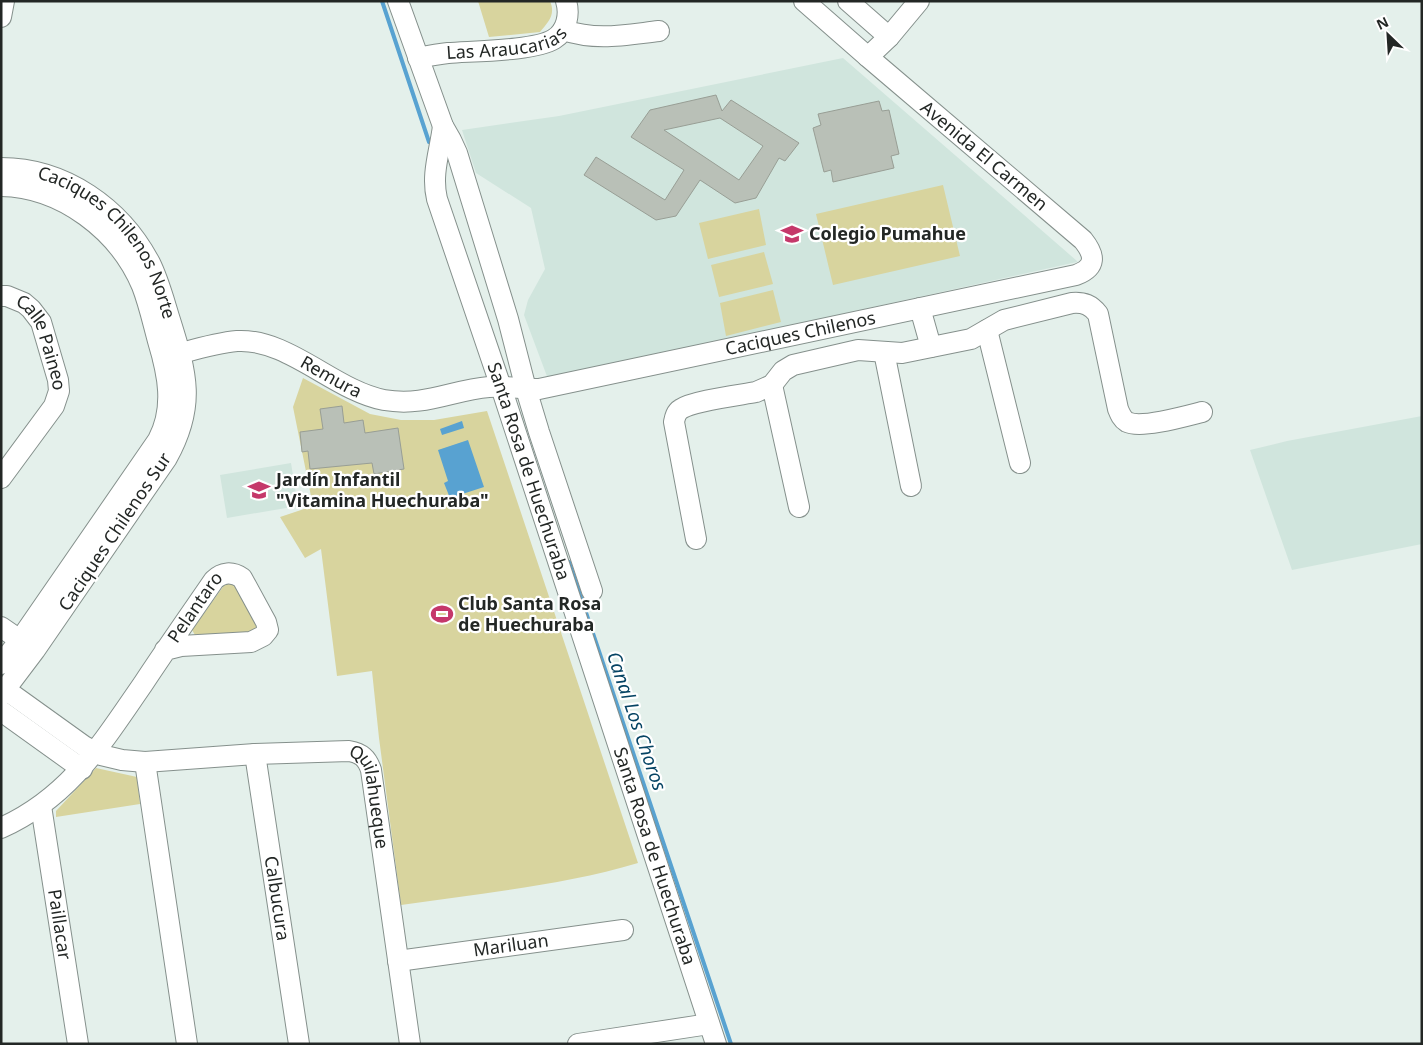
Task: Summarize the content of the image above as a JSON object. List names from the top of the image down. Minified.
{"streets":{"street":["Las Araucarias","Avenida El Carmen","Caciques Chilenos Norte","Caciques Chilenos","Calle Paineo","Remura","Santa Rosa de Huechuraba","Caciques Chilenos Sur","Pelantaro","Quilahueque","Calbucura","Paillacar","Mariluan"]},"crossings":[["Las Araucarias","Santa Rosa de Huechuraba"],["Avenida El Carmen","Caciques Chilenos"],["Caciques Chilenos Norte","Remura"],["Caciques Chilenos Norte","Caciques Chilenos Sur"],["Caciques Chilenos","Remura"],["Caciques Chilenos","Santa Rosa de Huechuraba"],["Remura","Santa Rosa de Huechuraba"],["Remura","Caciques Chilenos Sur"],["Caciques Chilenos Sur","Quilahueque"],["Pelantaro","Quilahueque"],["Quilahueque","Calbucura"],["Quilahueque","Mariluan"]],"water":["Canal Los Choros"],"places":{"school or university":["Colegio Pumahue","Jardín Infantil \"Vitamina Huechuraba\""],"sports":["Club Santa Rosa de Huechuraba"]},"north":"top left"}
